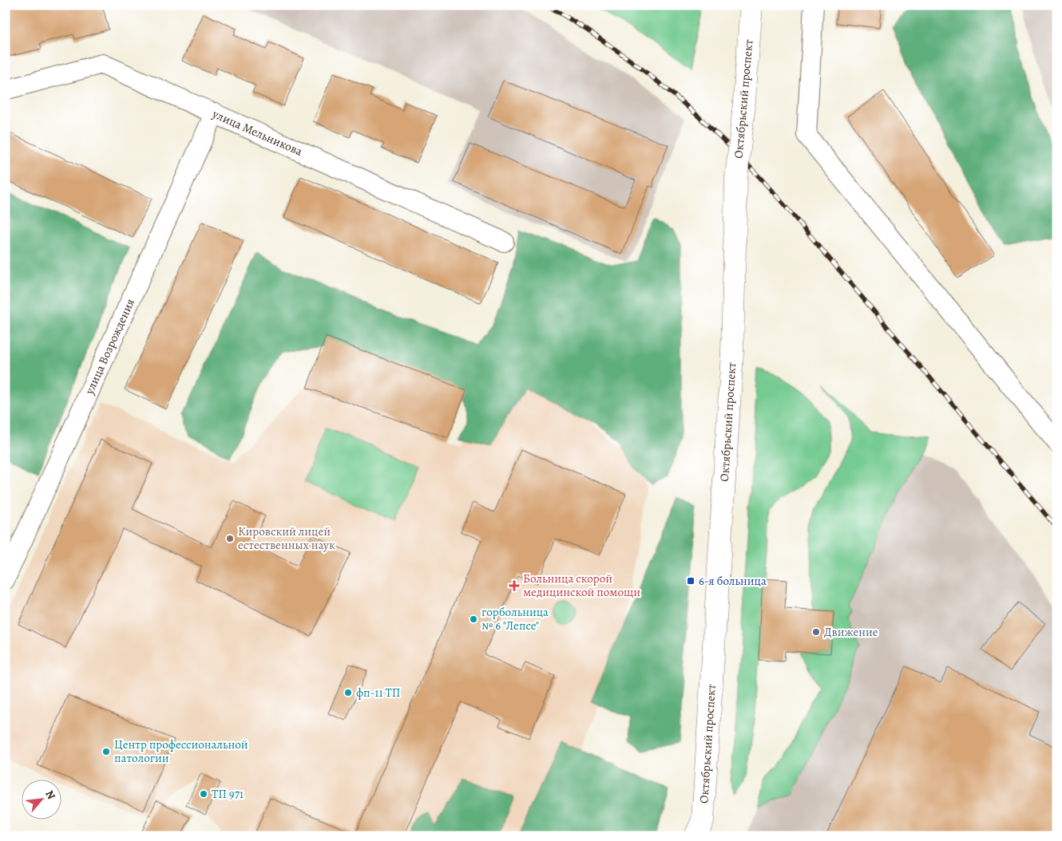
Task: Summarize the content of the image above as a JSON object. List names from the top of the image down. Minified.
{"streets":{"main road":["Октябрьский проспект"],"street":["улица Мельникова","улица Возрождения"]},"crossings":[["улица Мельникова","улица Возрождения"]],"places":{"other":["Кировский лицей естественных наук","горбольница № 6 \"Лепсе\"","Движение","фп-11 ТП","Центр профессиональной патологии","ТП 971"],"transit":["6-я больница"],"health":["Больница скорой медицинской помощи"]},"north":"top right"}
